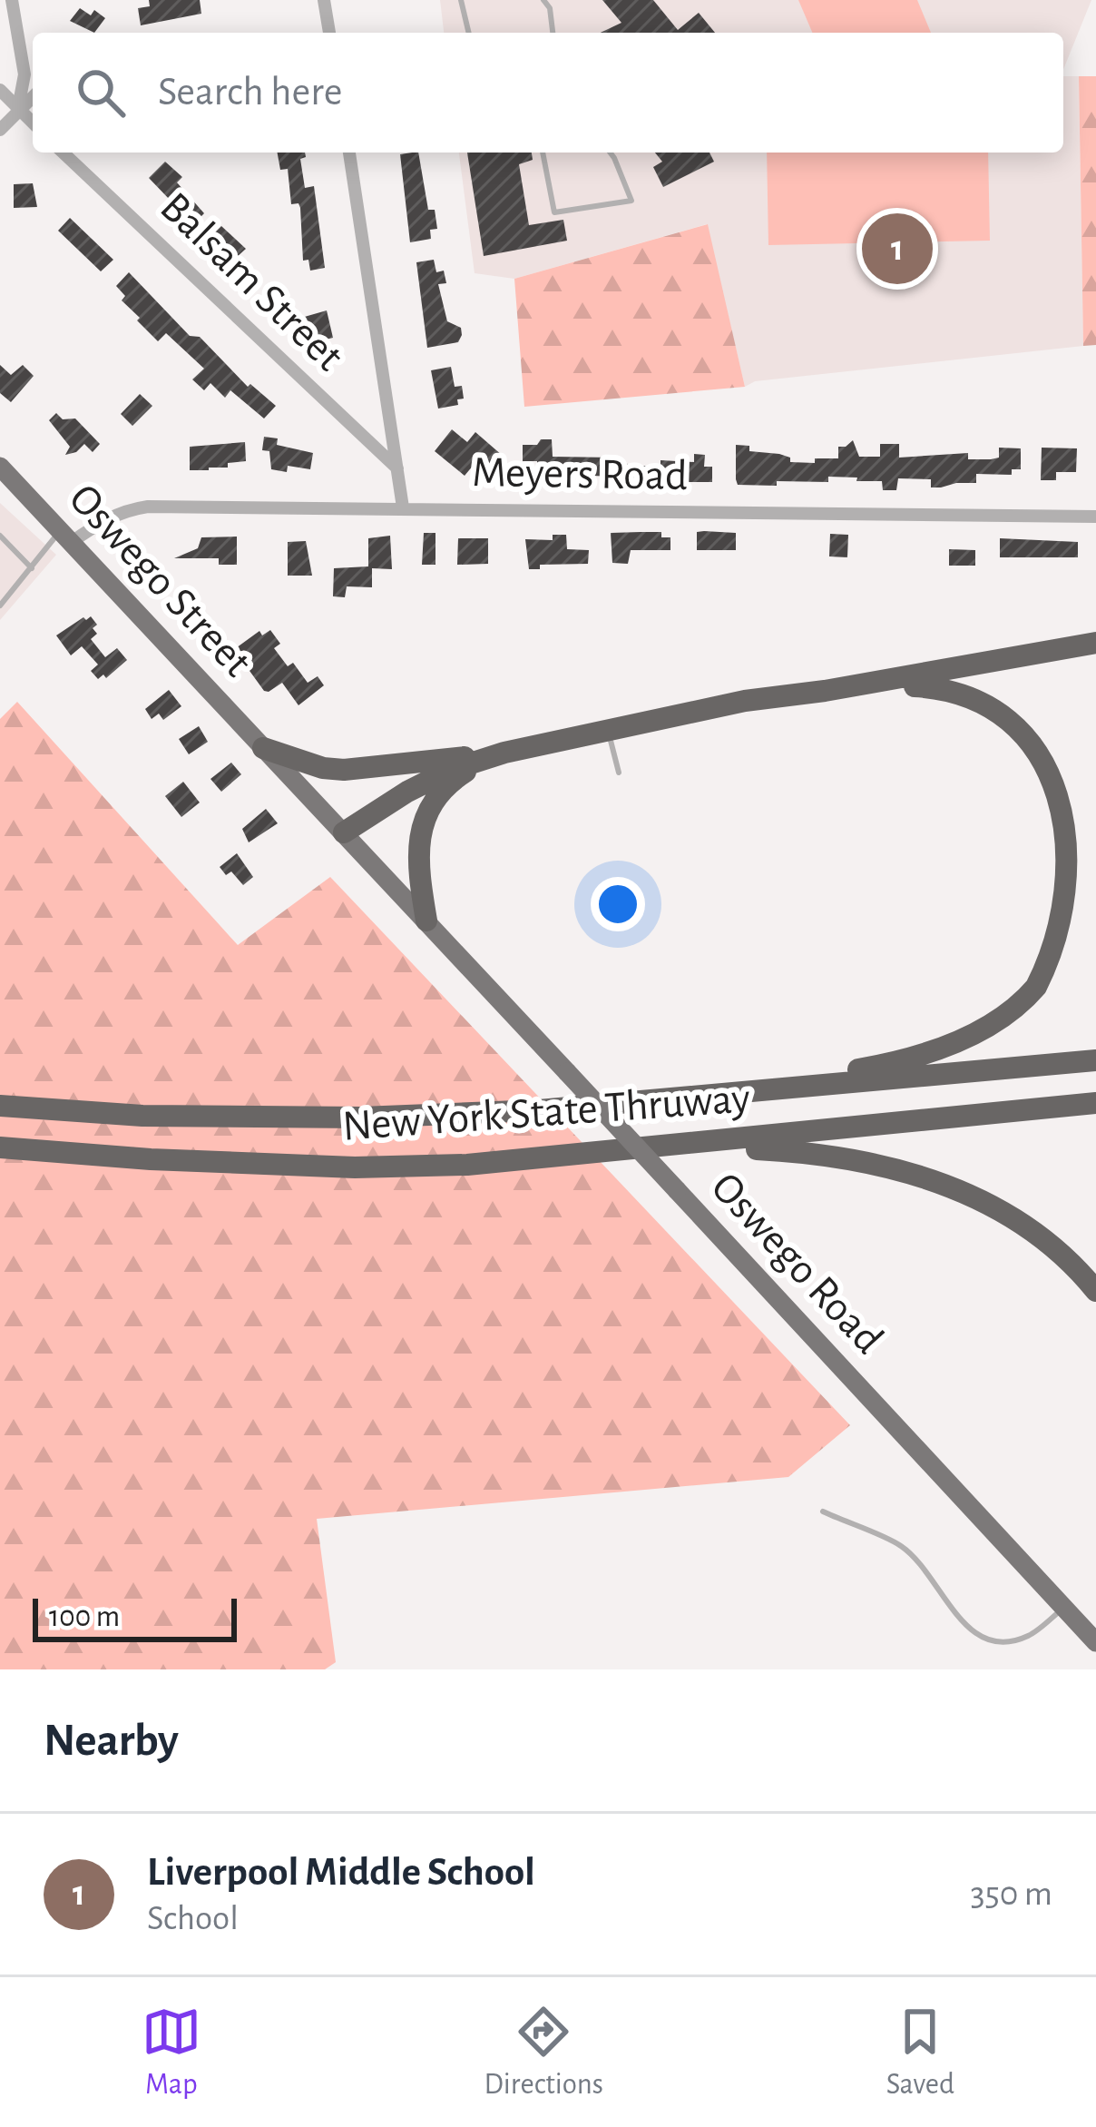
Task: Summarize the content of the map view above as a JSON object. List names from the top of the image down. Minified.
{"streets":{"highway":["New York State Thruway"],"main road":["Oswego Street","Oswego Road"],"street":["Balsam Street","Meyers Road"]},"crossings":[["Meyers Road","Oswego Street"],["Oswego Street","Oswego Road"]],"scale_bar":"100 m","page":{"search":"Search here","pins":"1","scale":"100 m","heading":"Nearby","list":[{"mark":"1","name":"Liverpool Middle School","note":"School","value":"350 m"}],"nav":["Map","Directions","Saved"]}}
